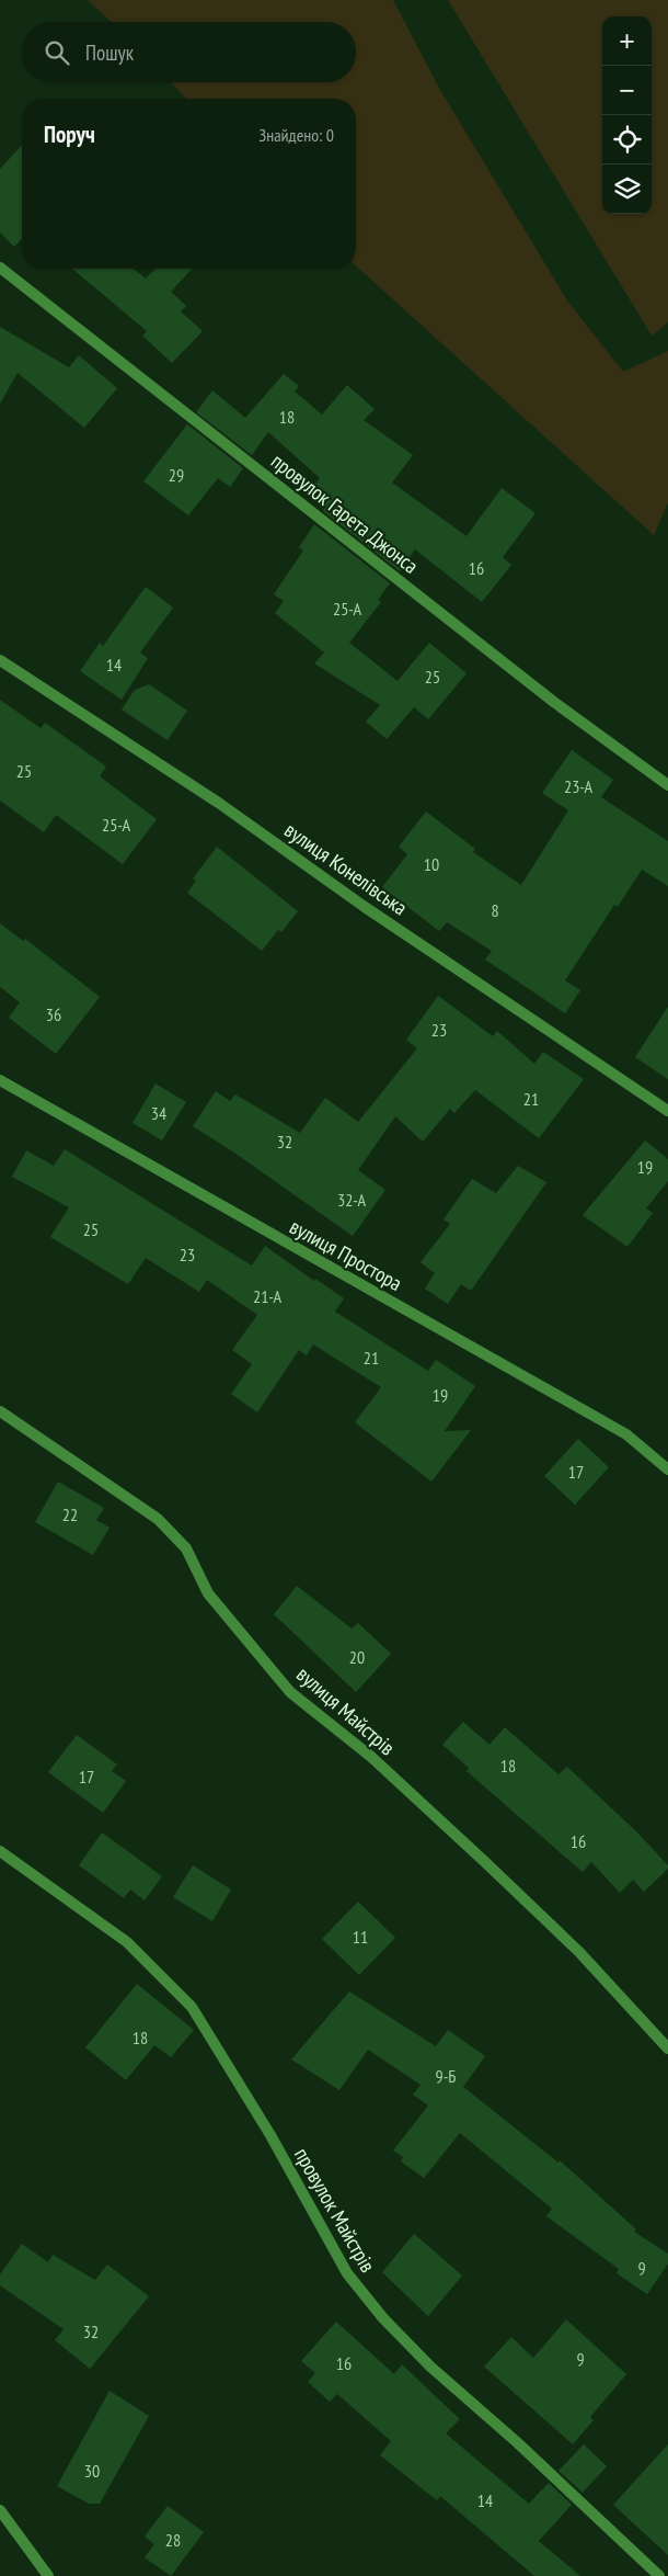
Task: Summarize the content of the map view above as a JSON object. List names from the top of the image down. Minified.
{"streets":{"street":["провулок Гарета Джонса","вулиця Конелівська","вулиця Простора","вулиця Майстрів","провулок Майстрів"]},"house_numbers":["18","29","16","25-А","14","25","25","23-А","25-А","10","8","36","23","21","34","32","19","32-А","25","23","21-А","21","19","17","22","20","18","17","16","11","18","9-Б","9","32","9","16","30","14","28"],"page":{"map_buttons":["+","−"],"search":"Пошук","heading":["Поруч","Знайдено: 0"]}}
